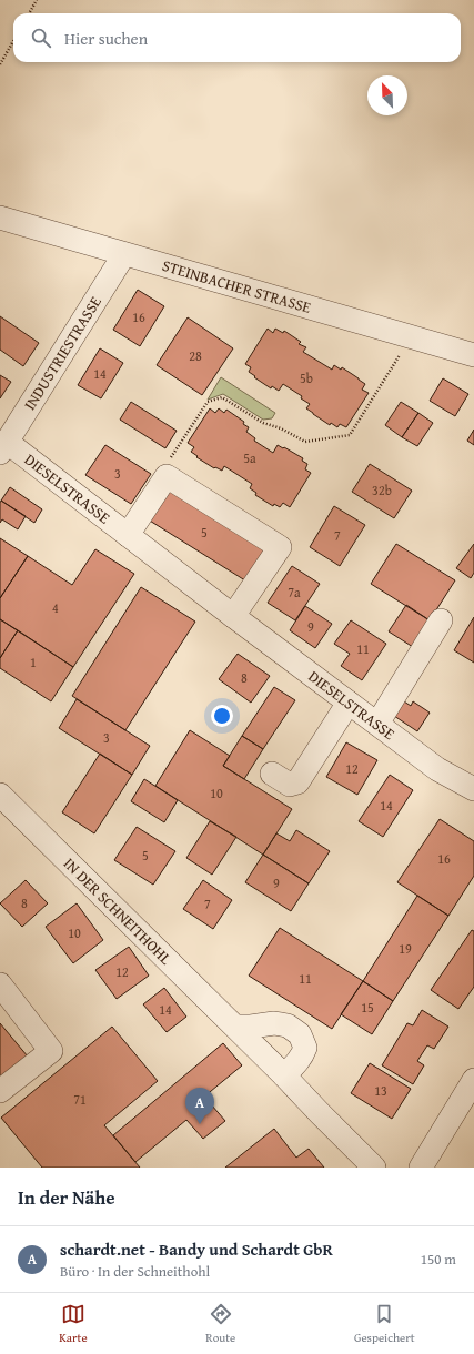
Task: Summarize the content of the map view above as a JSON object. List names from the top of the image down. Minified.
{"streets":{"street":["STEINBACHER STRASSE","INDUSTRIESTRASSE","DIESELSTRASSE","IN DER SCHNEITHOHL"]},"crossings":[["STEINBACHER STRASSE","INDUSTRIESTRASSE"],["INDUSTRIESTRASSE","DIESELSTRASSE"]],"house_numbers":["16","28","14","5b","5a","3","32b","5","7","7a","4","9","11","1","8","3","12","10","14","5","16","9","8","7","10","19","12","11","15","14","13","71"],"north":"top left","page":{"search":"Hier suchen","pins":"A","heading":"In der Nähe","list":[{"mark":"A","name":"schardt.net - Bandy und Schardt GbR","note":"Büro · In der Schneithohl","value":"150 m"}],"nav":["Karte","Route","Gespeichert"]}}
